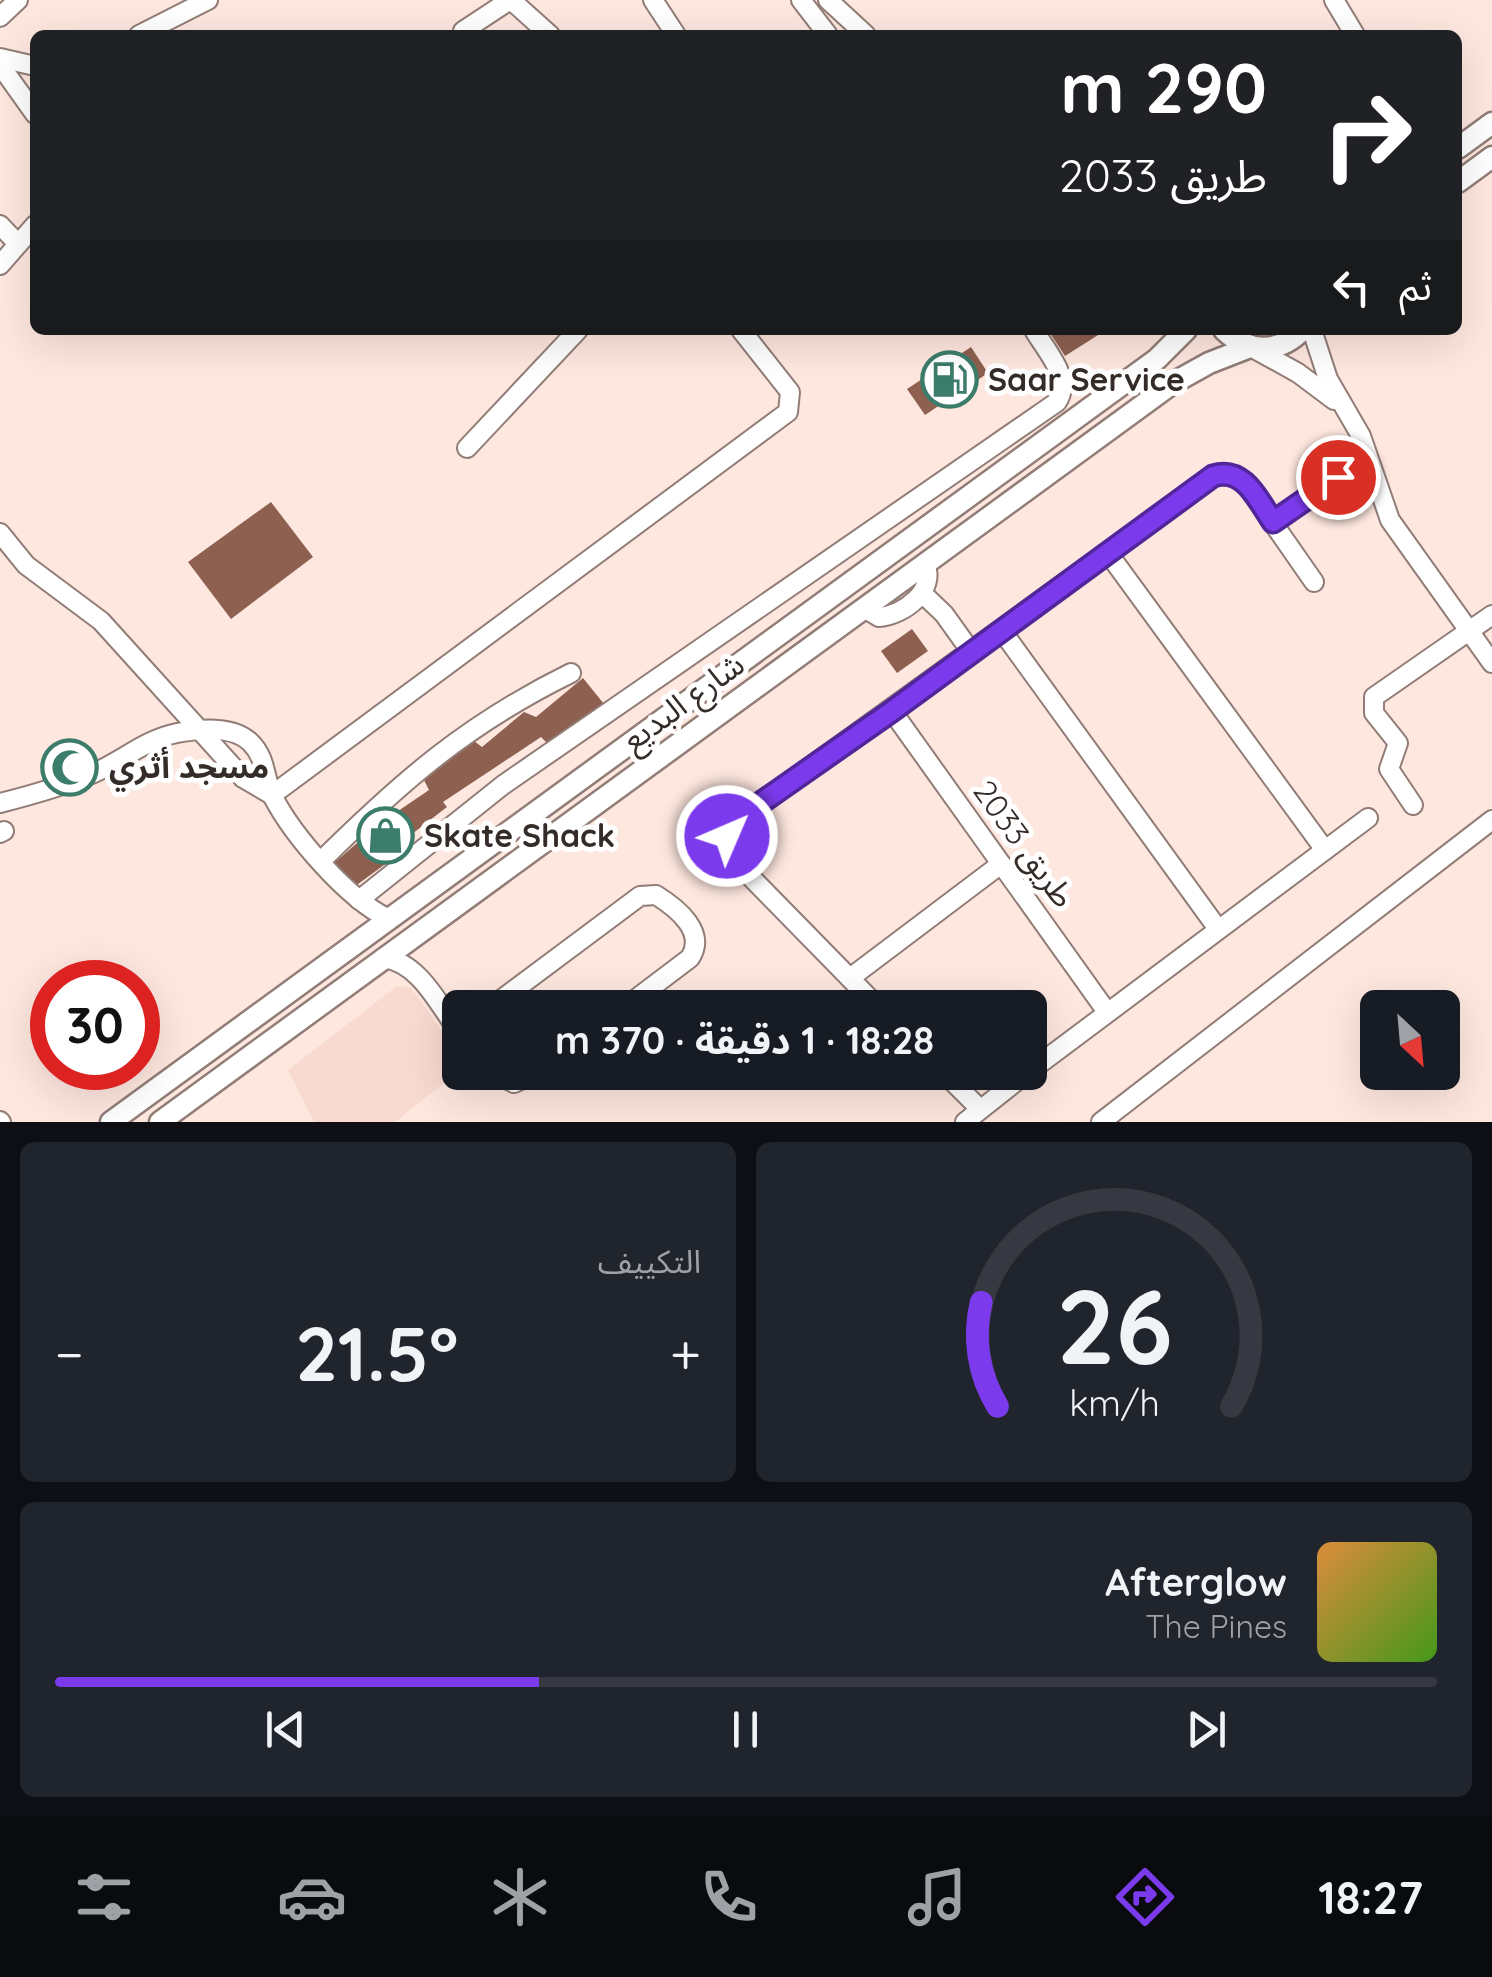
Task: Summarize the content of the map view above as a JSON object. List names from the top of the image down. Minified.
{"streets":{"main road":["شارع البديع"],"street":["طريق 2033"]},"places":{"fuel station":["Saar Service"],"mosque":["مسجد أثري"],"shop":["Skate Shack"]},"north":"bottom right","page":{"turn":["290 m","طريق 2033"],"then":"ثم","limit":"30","trip":"18:28 · 1 دقيقة · 370 m","tile":"التكييف","heat":["−","21.5°","+"],"song":["Afterglow","The Pines"],"tabs":"18:27","gauge":["26","km/h"]}}
